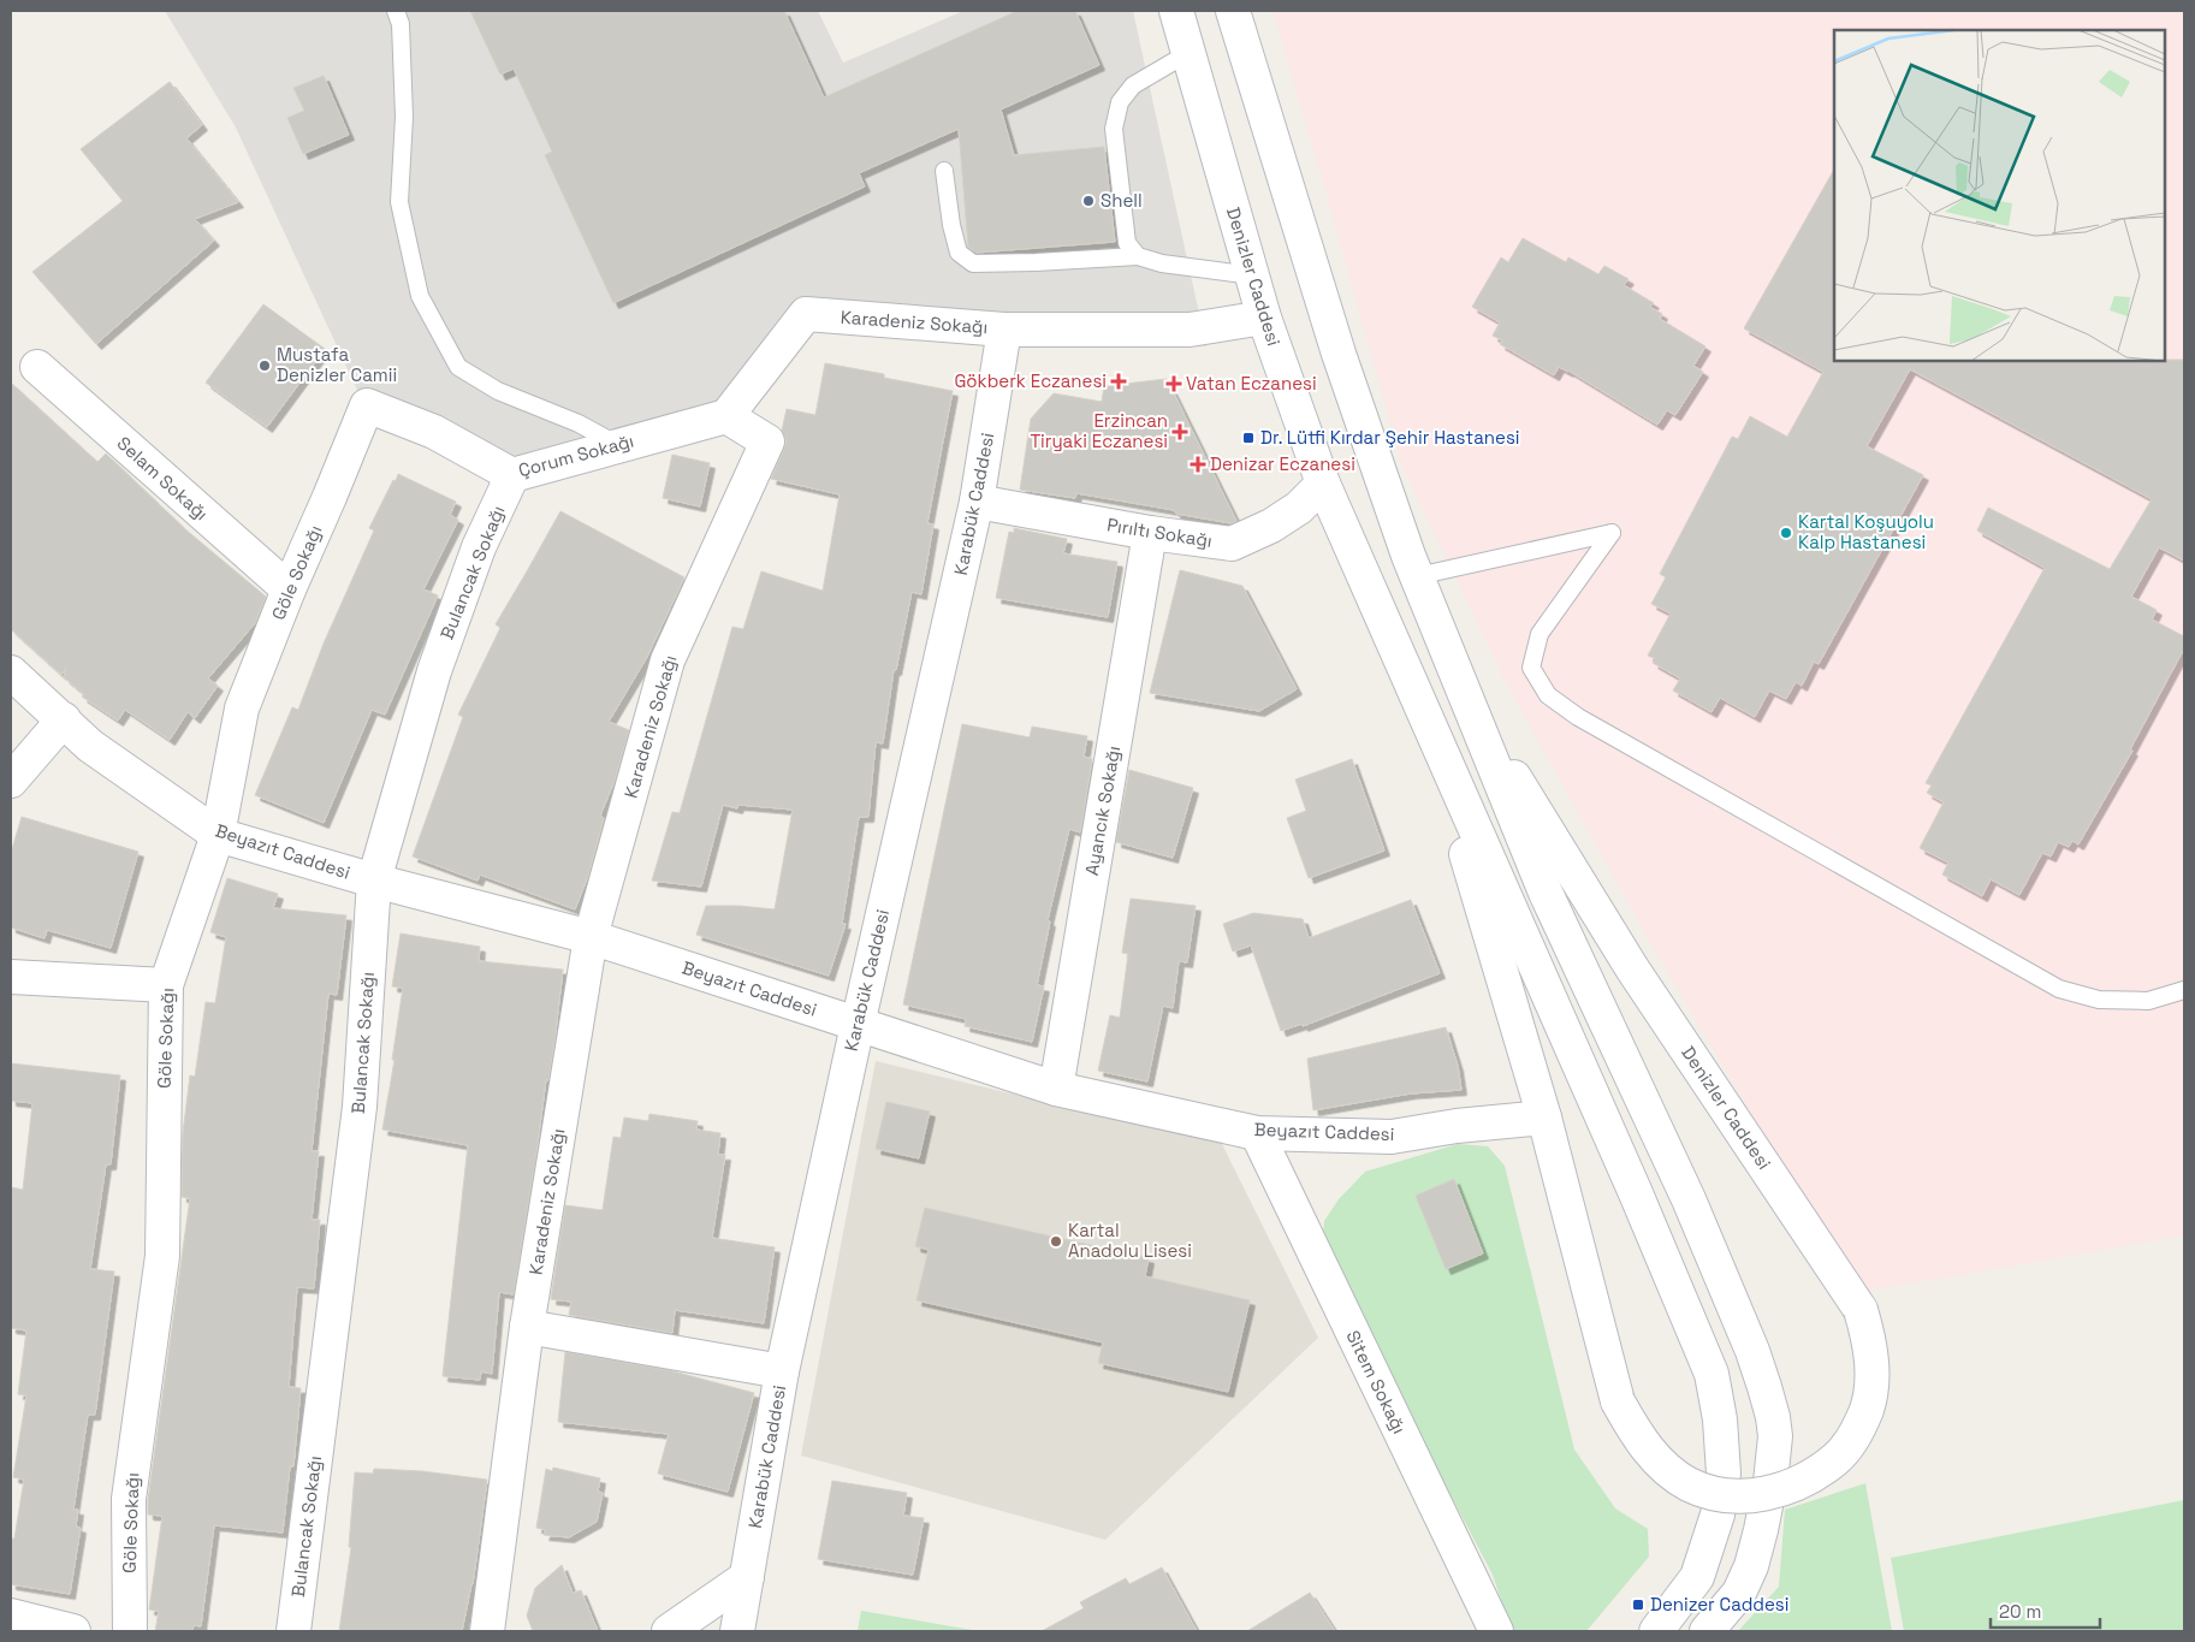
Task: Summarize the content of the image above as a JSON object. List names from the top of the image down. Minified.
{"streets":{"street":["Denizler Caddesi","Karadeniz Sokağı","Çorum Sokağı","Selam Sokağı","Karabük Caddesi","Pırıltı Sokağı","Göle Sokağı","Bulancak Sokağı","Ayancık Sokağı","Beyazıt Caddesi","Sitem Sokağı"]},"crossings":[["Denizler Caddesi","Pırıltı Sokağı"],["Denizler Caddesi","Beyazıt Caddesi"],["Karadeniz Sokağı","Çorum Sokağı"],["Karadeniz Sokağı","Karabük Caddesi"],["Karadeniz Sokağı","Beyazıt Caddesi"],["Çorum Sokağı","Göle Sokağı"],["Çorum Sokağı","Bulancak Sokağı"],["Selam Sokağı","Göle Sokağı"],["Karabük Caddesi","Pırıltı Sokağı"],["Karabük Caddesi","Beyazıt Caddesi"],["Pırıltı Sokağı","Ayancık Sokağı"],["Göle Sokağı","Beyazıt Caddesi"],["Bulancak Sokağı","Beyazıt Caddesi"],["Ayancık Sokağı","Beyazıt Caddesi"],["Beyazıt Caddesi","Sitem Sokağı"]],"places":{"other":["Shell","Mustafa Denizler Camii","Kartal Koşuyolu Kalp Hastanesi","Kartal Anadolu Lisesi"],"health":["Gökberk Eczanesi","Vatan Eczanesi","Erzincan Tiryaki Eczanesi","Denizar Eczanesi"],"transit":["Dr. Lütfi Kırdar Şehir Hastanesi","Denizer Caddesi"]},"scale_bar":"20 m"}
